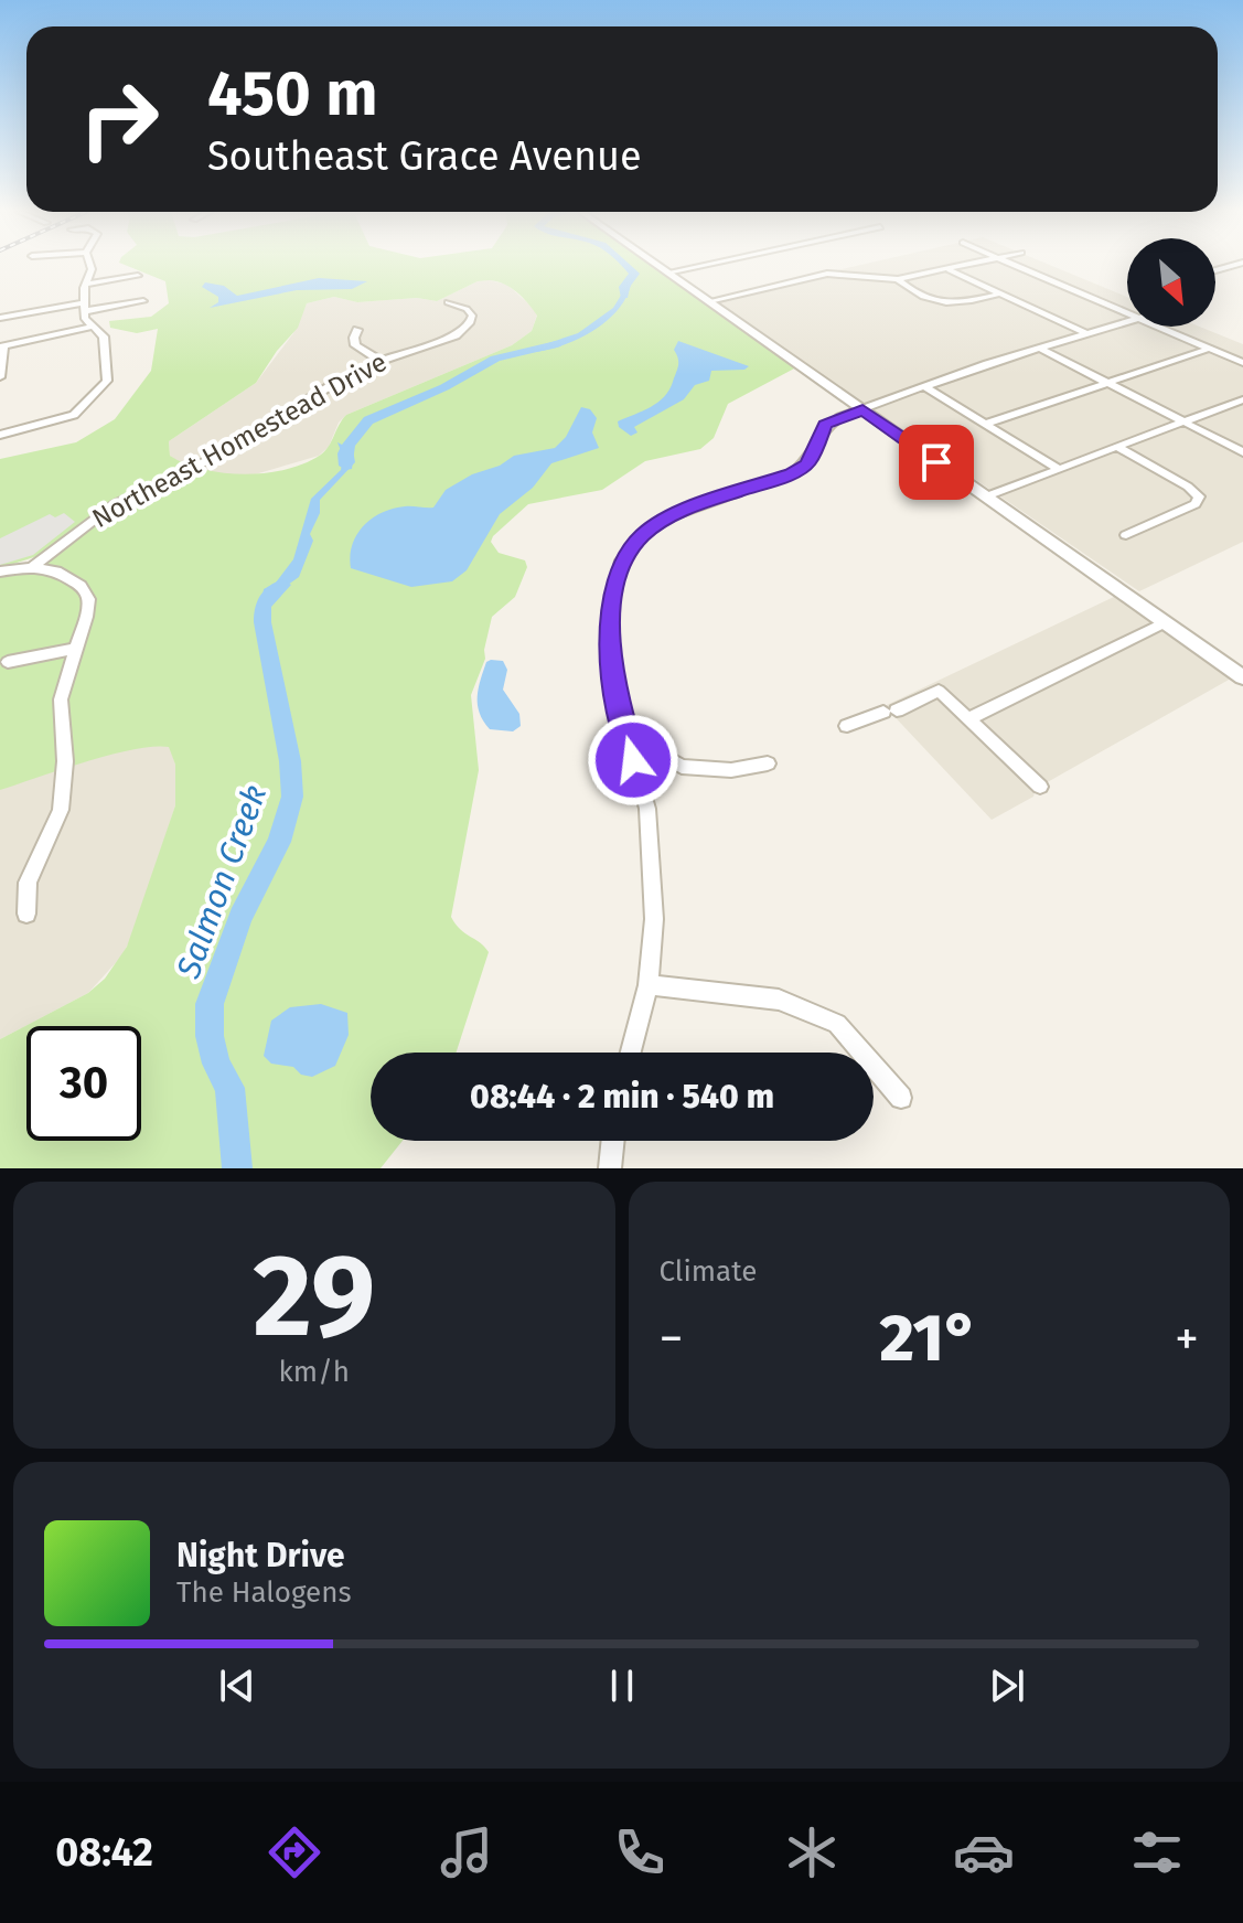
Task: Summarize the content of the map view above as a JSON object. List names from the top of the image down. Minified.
{"streets":{"street":["Northeast Homestead Drive"]},"water":["Salmon Creek"],"north":"bottom right","page":{"turn":["450 m","Southeast Grace Avenue"],"limit":"30","trip":"08:44 · 2 min · 540 m","tile":[["29","km/h"],"Climate"],"heat":["−","21°","+"],"song":["Night Drive","The Halogens"],"tabs":"08:42"}}
